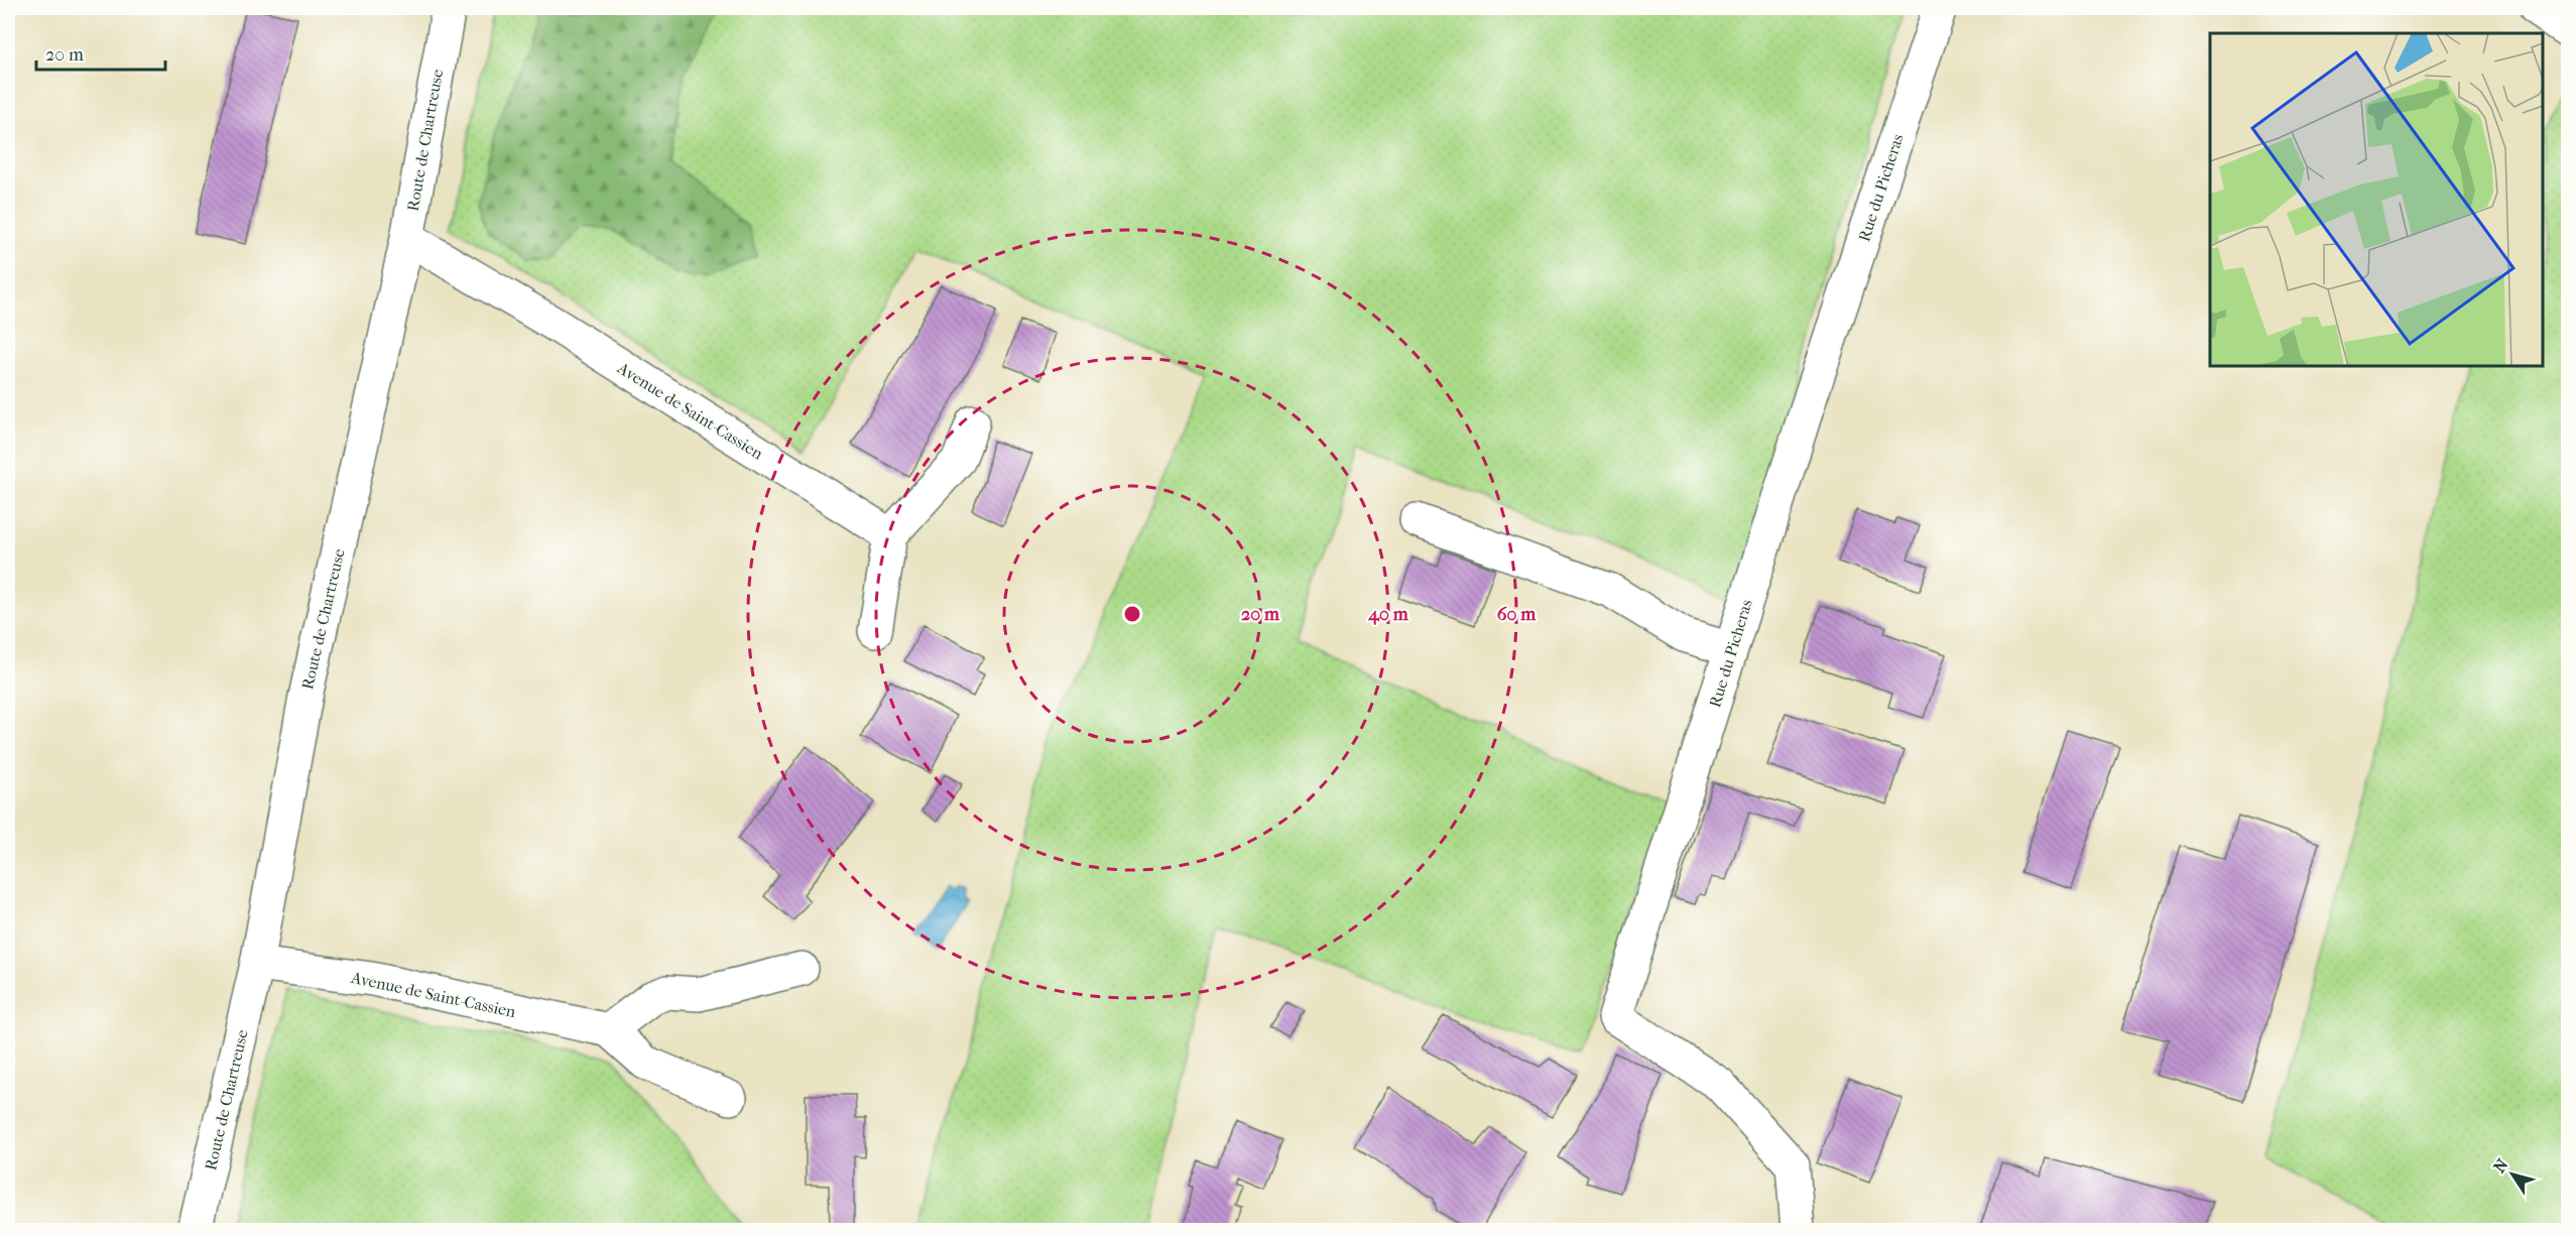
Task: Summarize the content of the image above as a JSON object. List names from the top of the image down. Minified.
{"streets":{"street":["Route de Chartreuse","Rue du Picheras","Avenue de Saint-Cassien"]},"crossings":[["Route de Chartreuse","Avenue de Saint-Cassien"]],"scale_bar":"20 m","north":"top left","rings":["20 m","40 m","60 m"]}
